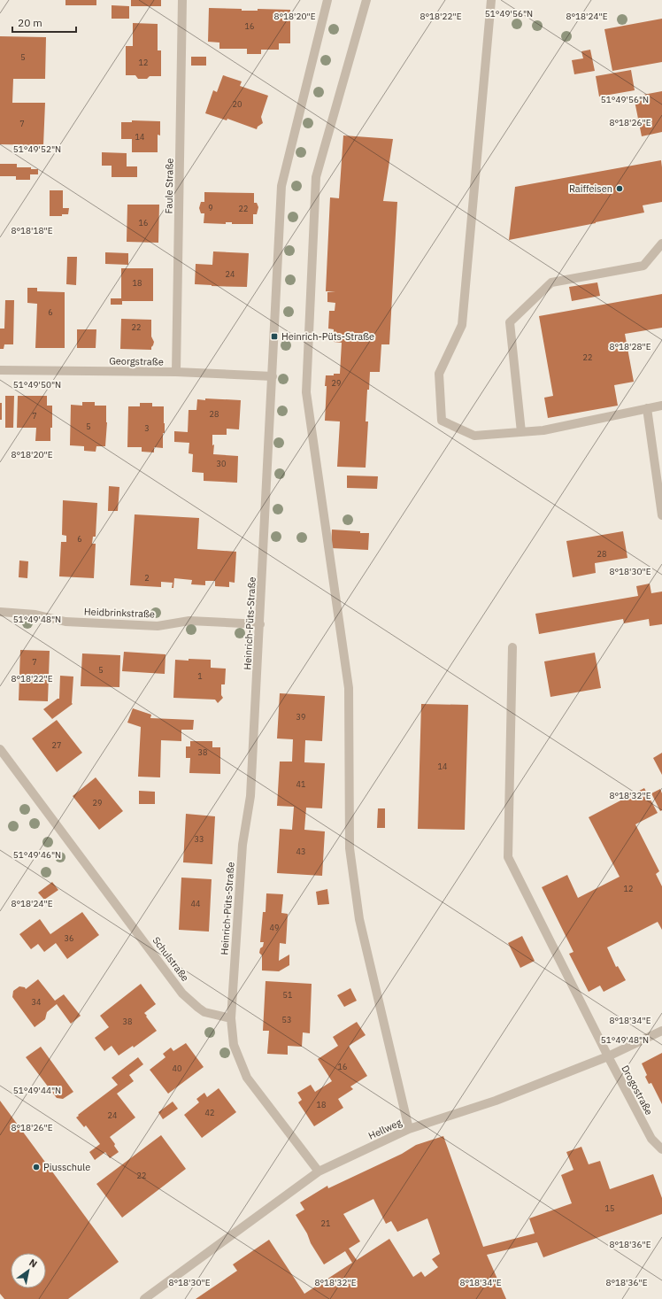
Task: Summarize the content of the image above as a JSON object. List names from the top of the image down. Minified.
{"streets":{"street":["Faule Straße","Georgstraße","Heidbrinkstraße","Heinrich-Püts-Straße","Schulstraße","Drogostraße","Hellweg"]},"crossings":[["Faule Straße","Georgstraße"],["Georgstraße","Heinrich-Püts-Straße"],["Heidbrinkstraße","Heinrich-Püts-Straße"],["Heinrich-Püts-Straße","Schulstraße"],["Drogostraße","Hellweg"]],"places":{"other":["Raiffeisen","Piusschule"],"transit":["Heinrich-Püts-Straße"]},"house_numbers":["16","5","12","20","7","14","9","22","16","24","18","6","22","22","29","28","7","5","3","30","6","28","2","7","5","1","39","27","38","14","41","29","33","43","12","44","49","36","51","34","53","38","16","40","18","42","24","22","15","21"],"scale_bar":"20 m","north":"top right","coordinates":["51°49'56\"N","8°18'20\"E","8°18'22\"E","8°18'24\"E","8°18'26\"E","51°49'52\"N","8°18'18\"E","8°18'28\"E","51°49'50\"N","8°18'30\"E","51°49'48\"N","8°18'32\"E","51°49'46\"N","8°18'34\"E","51°49'44\"N","8°18'36\"E"]}
